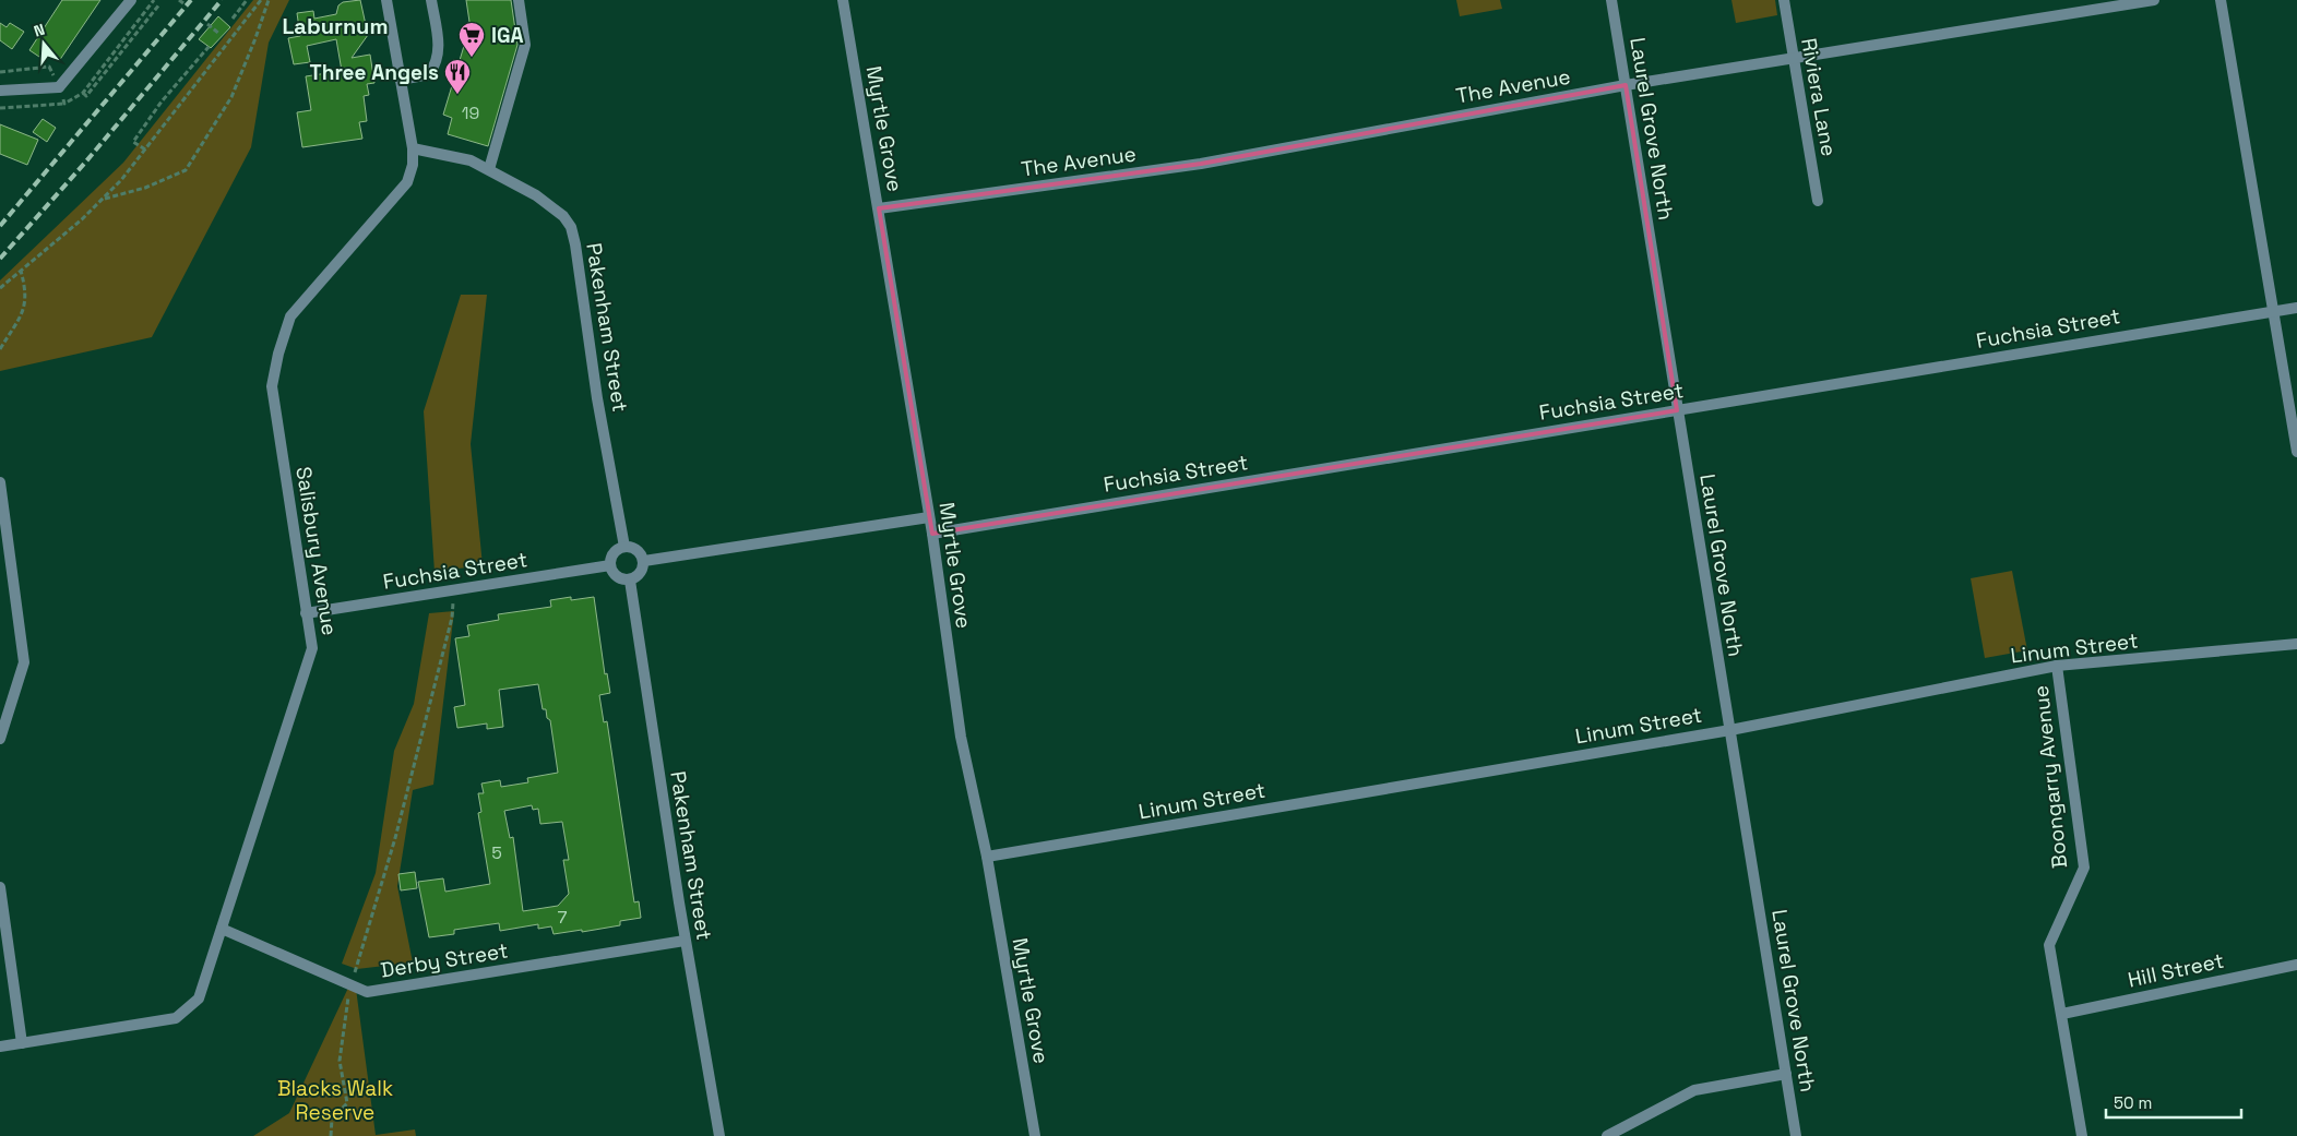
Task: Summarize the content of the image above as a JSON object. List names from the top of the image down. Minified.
{"streets":{"street":["The Avenue","Riviera Lane","Myrtle Grove","Laurel Grove North","Pakenham Street","Fuchsia Street","Salisbury Avenue","Linum Street","Boongarry Avenue","Derby Street","Hill Street"]},"crossings":[["The Avenue","Riviera Lane"],["The Avenue","Myrtle Grove"],["The Avenue","Laurel Grove North"],["Myrtle Grove","Fuchsia Street"],["Myrtle Grove","Linum Street"],["Laurel Grove North","Fuchsia Street"],["Laurel Grove North","Linum Street"],["Pakenham Street","Fuchsia Street"],["Pakenham Street","Salisbury Avenue"],["Pakenham Street","Derby Street"],["Fuchsia Street","Salisbury Avenue"],["Salisbury Avenue","Derby Street"],["Linum Street","Boongarry Avenue"],["Boongarry Avenue","Hill Street"]],"districts":["Laburnum"],"parks":["Blacks Walk Reserve"],"places":{"supermarket":["IGA"],"restaurant":["Three Angels"]},"house_numbers":["19","5","7"],"scale_bar":"50 m","north":"top"}
